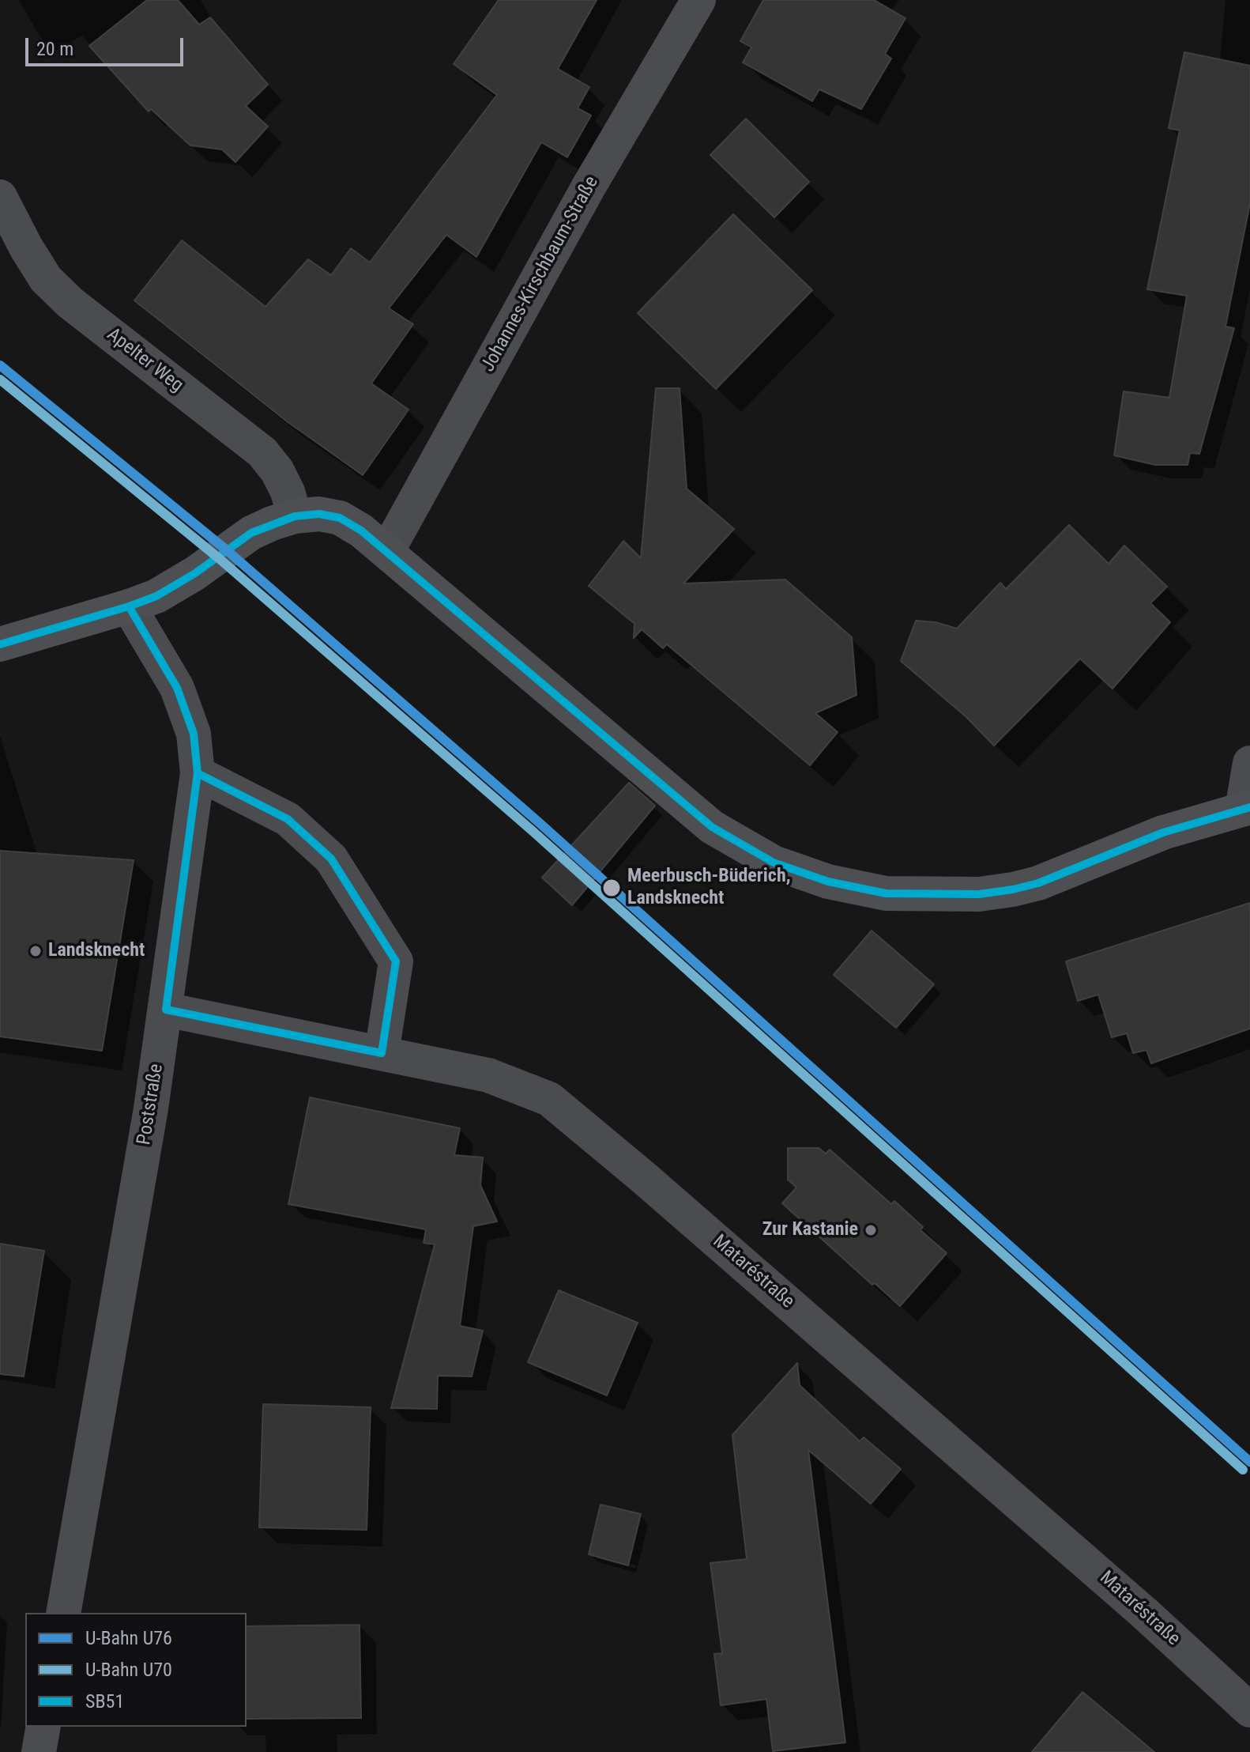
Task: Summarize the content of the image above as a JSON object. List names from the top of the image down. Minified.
{"streets":{"street":["Johannes-Kirschbaum-Straße","Apelter Weg","Poststraße","Mataréstraße"]},"crossings":[["Poststraße","Mataréstraße"]],"places":["Meerbusch-Büderich, Landsknecht","Landsknecht","Zur Kastanie"],"lines":["metro line U76","metro line U70","transit line SB51"],"legend":["U-Bahn U76","U-Bahn U70","SB51"],"scale_bar":"20 m"}
